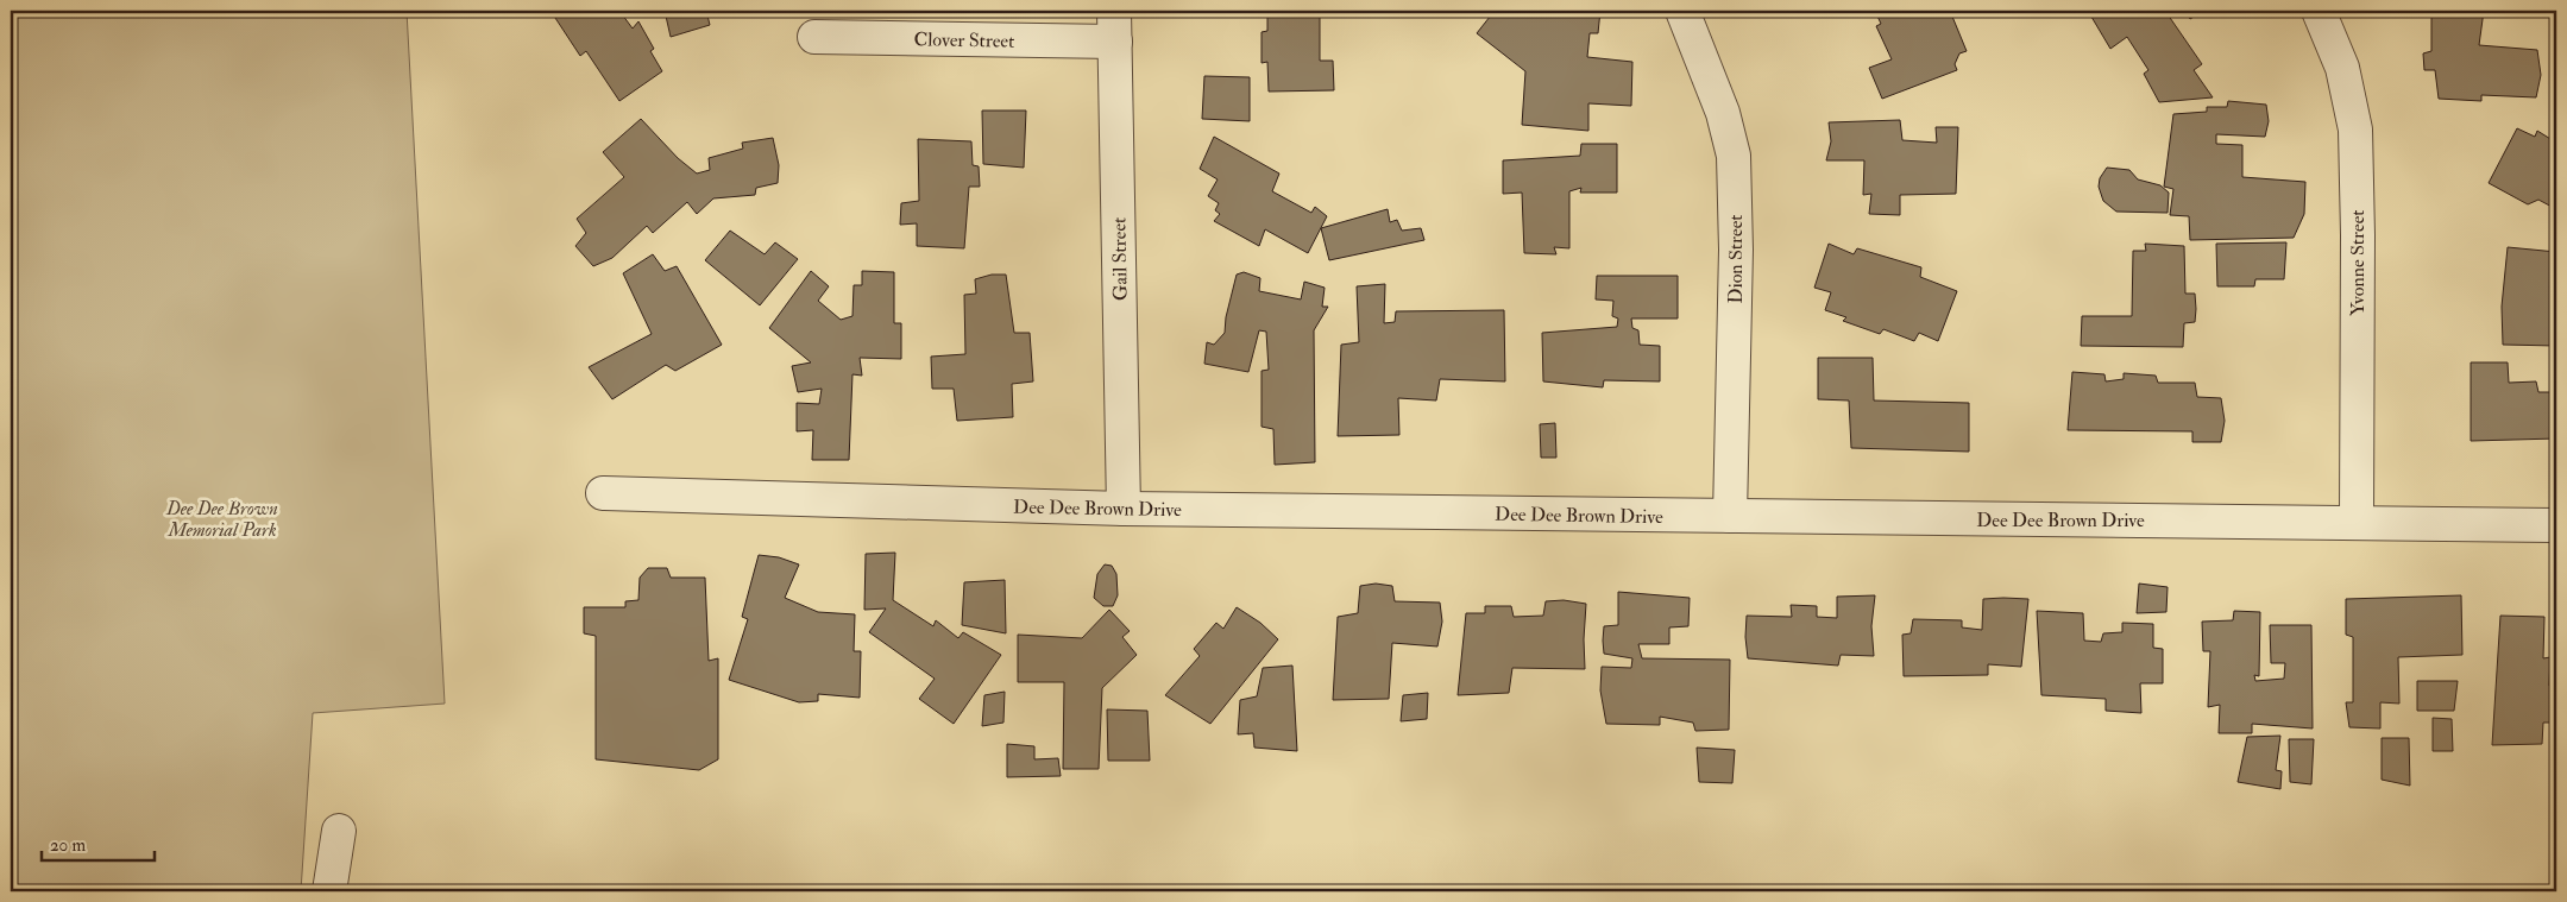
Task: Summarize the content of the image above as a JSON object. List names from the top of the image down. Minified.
{"streets":{"street":["Clover Street","Gail Street","Dion Street","Yvonne Street","Dee Dee Brown Drive"]},"crossings":[["Clover Street","Gail Street"],["Gail Street","Dee Dee Brown Drive"],["Dion Street","Dee Dee Brown Drive"],["Yvonne Street","Dee Dee Brown Drive"]],"parks":["Dee Dee Brown Memorial Park"],"scale_bar":"20 m"}
